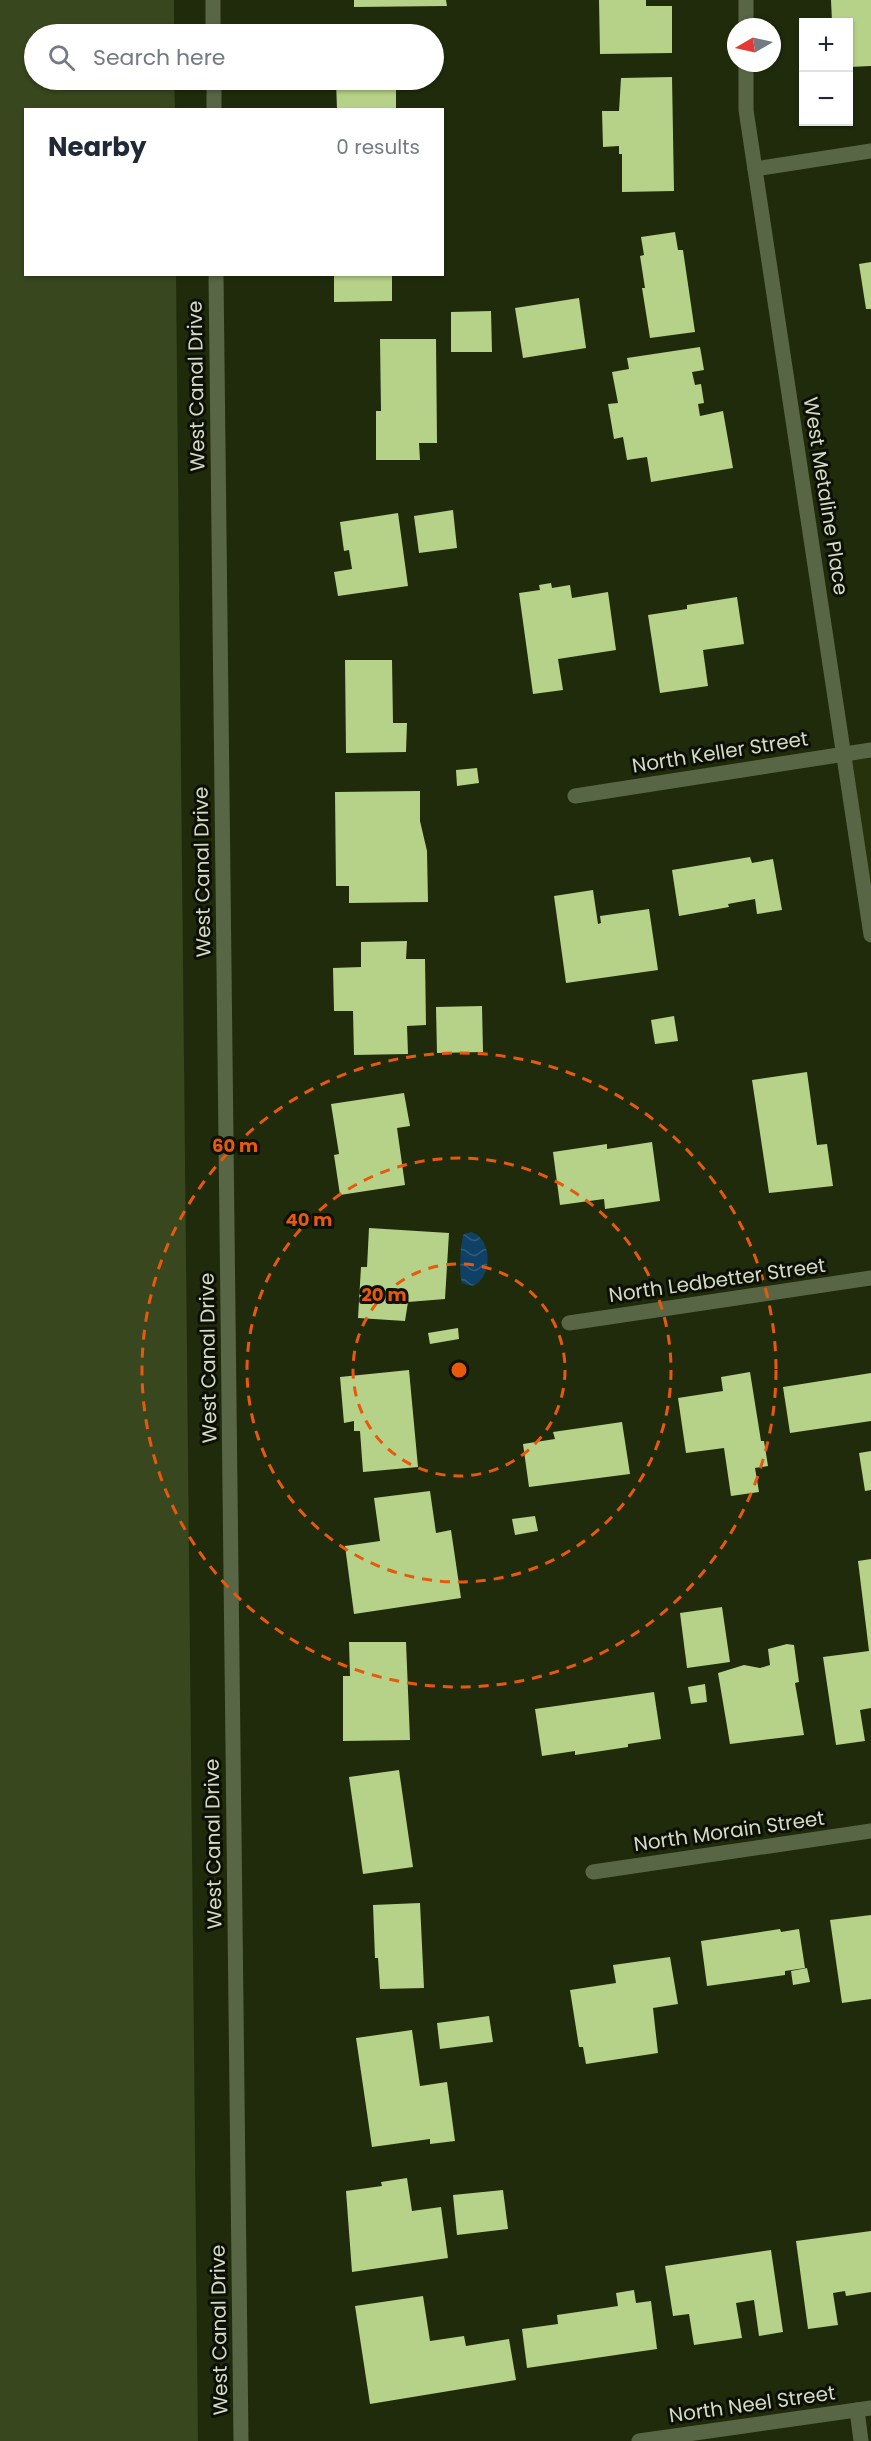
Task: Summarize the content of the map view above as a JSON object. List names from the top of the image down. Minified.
{"streets":{"street":["West Canal Drive","West Metaline Place","North Keller Street","North Ledbetter Street","North Morain Street","North Neel Street"]},"crossings":[["West Metaline Place","North Keller Street"]],"north":"left","page":{"map_buttons":["+","−"],"search":"Search here","heading":["Nearby","0 results"]},"rings":["60 m","40 m","20 m"]}
